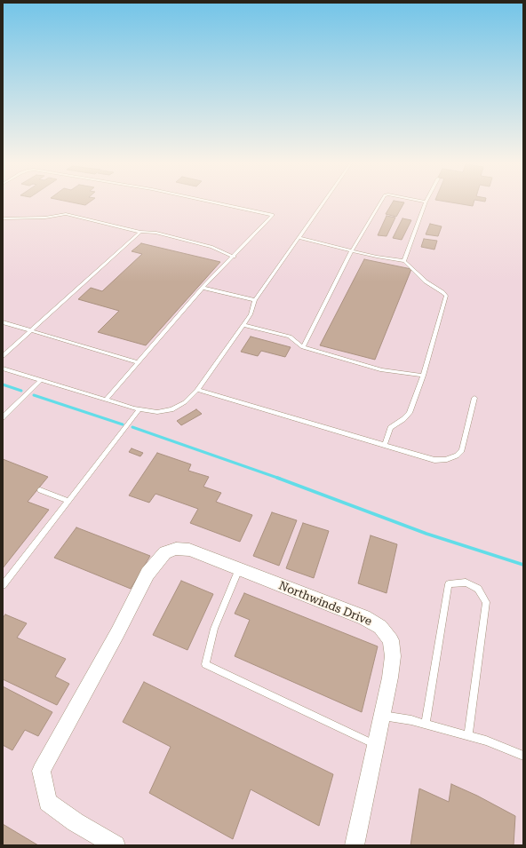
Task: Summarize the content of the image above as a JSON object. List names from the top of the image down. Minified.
{"streets":{"street":["Northwinds Drive"]}}
